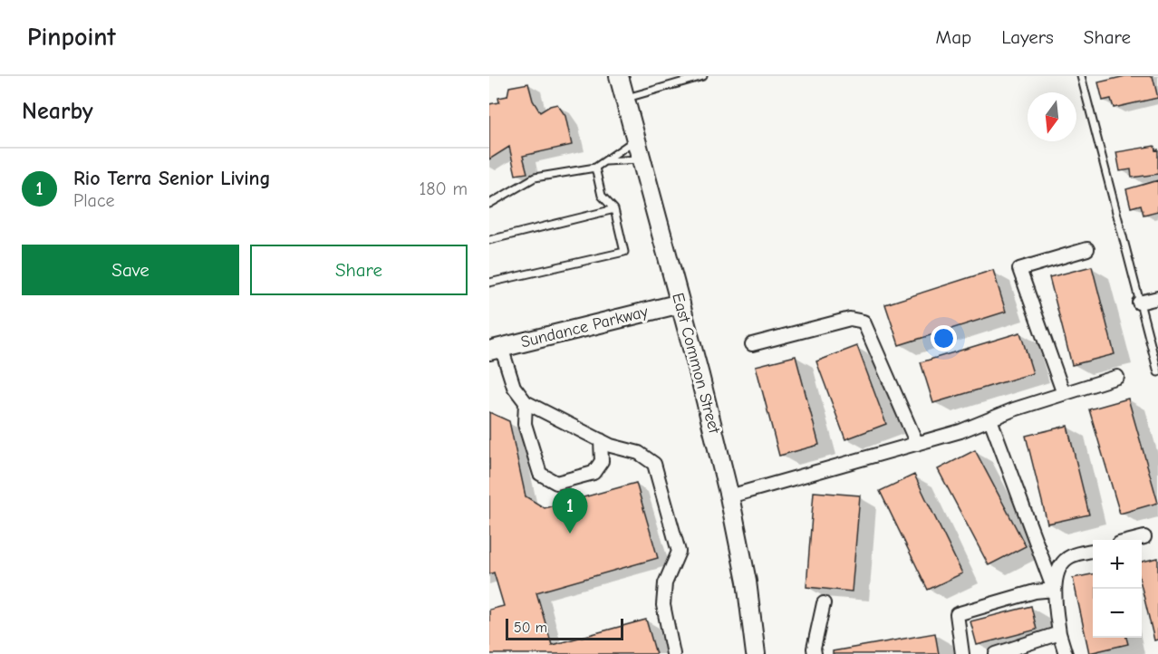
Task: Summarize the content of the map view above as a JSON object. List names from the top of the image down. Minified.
{"streets":{"main road":["Sundance Parkway","East Common Street"]},"crossings":[["Sundance Parkway","East Common Street"]],"scale_bar":"50 m","north":"bottom","page":{"header":"Pinpoint","nav":["Map","Layers","Share"],"heading":"Nearby","list":[{"mark":"1","name":"Rio Terra Senior Living","note":"Place","value":"180 m"}],"buttons":["Save","Share"],"pins":"1","map_buttons":["+","−"],"scale":"50 m"}}
